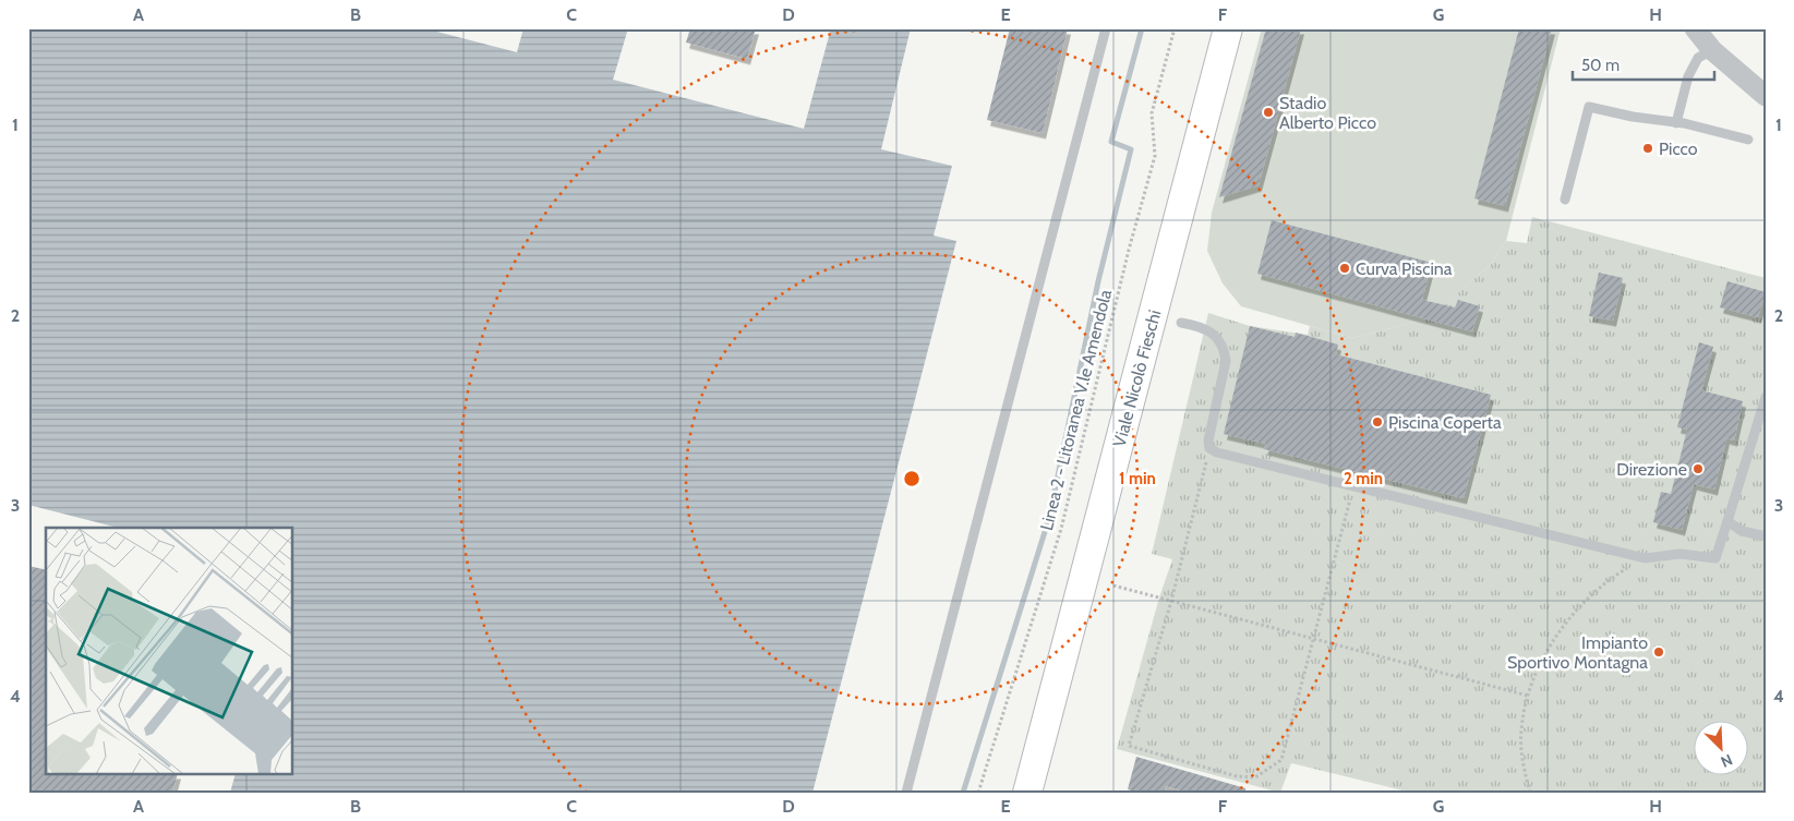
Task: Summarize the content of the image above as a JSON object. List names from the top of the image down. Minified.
{"streets":{"main road":["Viale Nicolò Fieschi"],"path":["Linea 2 - Litoranea V.le Amendola"]},"places":["Stadio Alberto Picco","Picco","Curva Piscina","Piscina Coperta","Direzione","Impianto Sportivo Montagna"],"scale_bar":"50 m","north":"bottom right","grid":{"columns":["A","B","C","D","E","F","G","H"],"rows":["1","2","3","4"]},"rings":["1 min","2 min"]}
